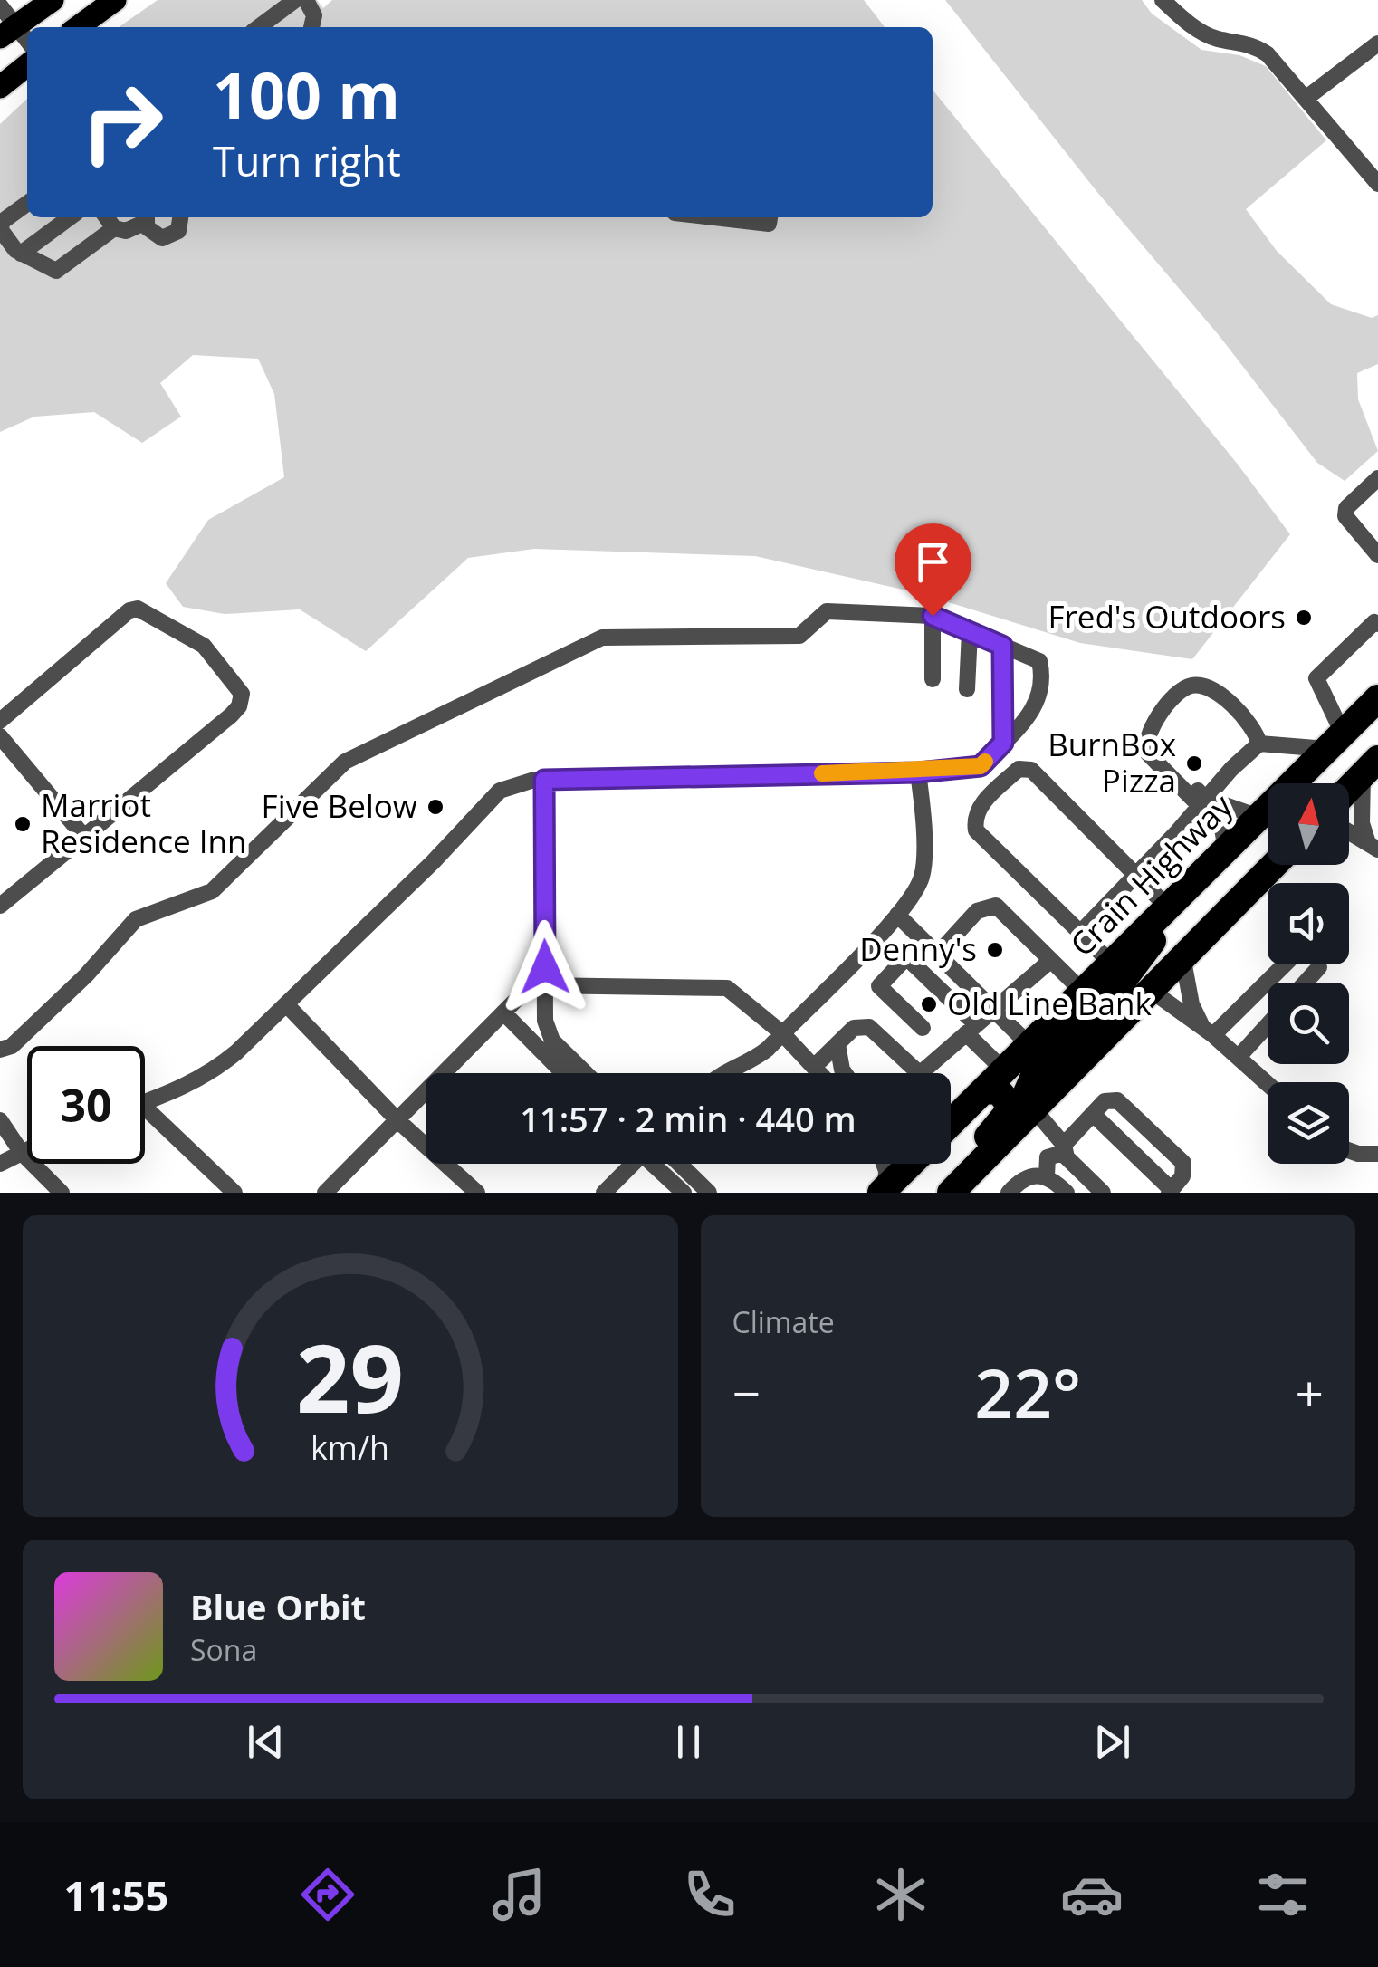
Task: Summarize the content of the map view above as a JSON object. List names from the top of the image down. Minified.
{"streets":{"highway":["Crain Highway"]},"places":["Fred's Outdoors","BurnBox Pizza","Five Below","Marriot Residence Inn","Denny's","Old Line Bank"],"north":"top","page":{"turn":["100 m","Turn right"],"limit":"30","trip":"11:57 · 2 min · 440 m","tile":"Climate","heat":["−","22°","+"],"song":["Blue Orbit","Sona"],"tabs":"11:55","gauge":["29","km/h"]}}
